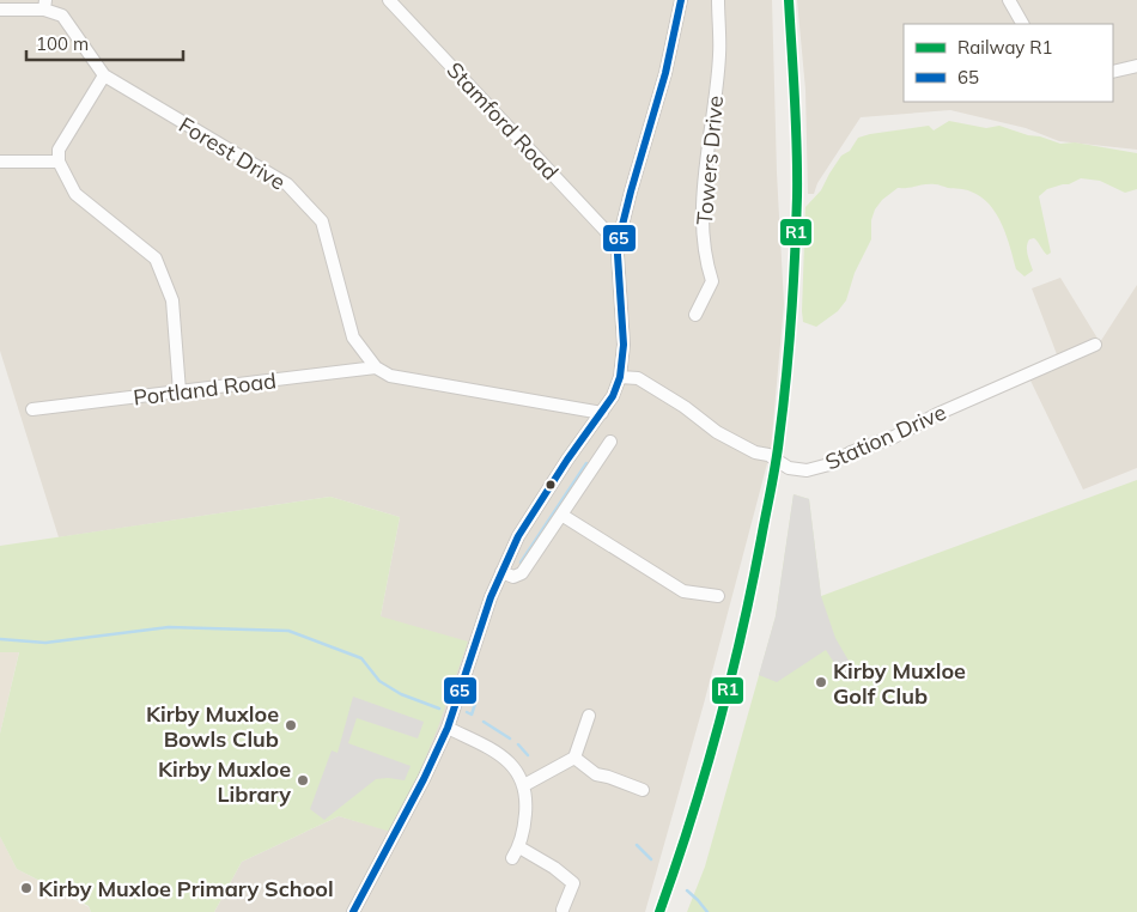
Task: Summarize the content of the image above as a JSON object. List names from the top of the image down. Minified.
{"streets":{"street":["Stamford Road","Forest Drive","Towers Drive","Portland Road","Station Drive"]},"crossings":[["Forest Drive","Portland Road"]],"places":["Kirby Muxloe Golf Club","Kirby Muxloe Bowls Club","Kirby Muxloe Library","Kirby Muxloe Primary School"],"lines":["rail line R1","transit line 65"],"legend":["Railway R1","65"],"scale_bar":"100 m"}
